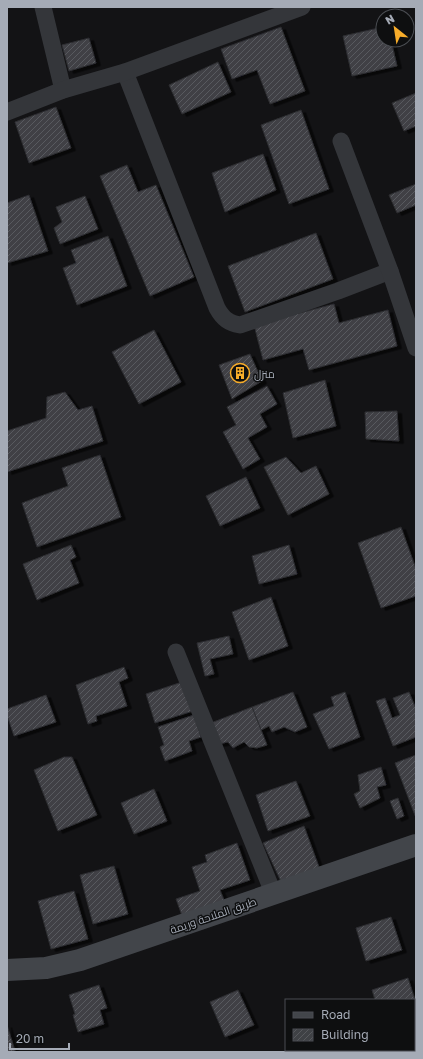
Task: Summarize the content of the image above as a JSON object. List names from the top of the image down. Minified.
{"streets":{"street":["طريق الملاحة وريمة"]},"places":{"building":["منزل"]},"legend":["Road","Building"],"scale_bar":"20 m","north":"top left"}
